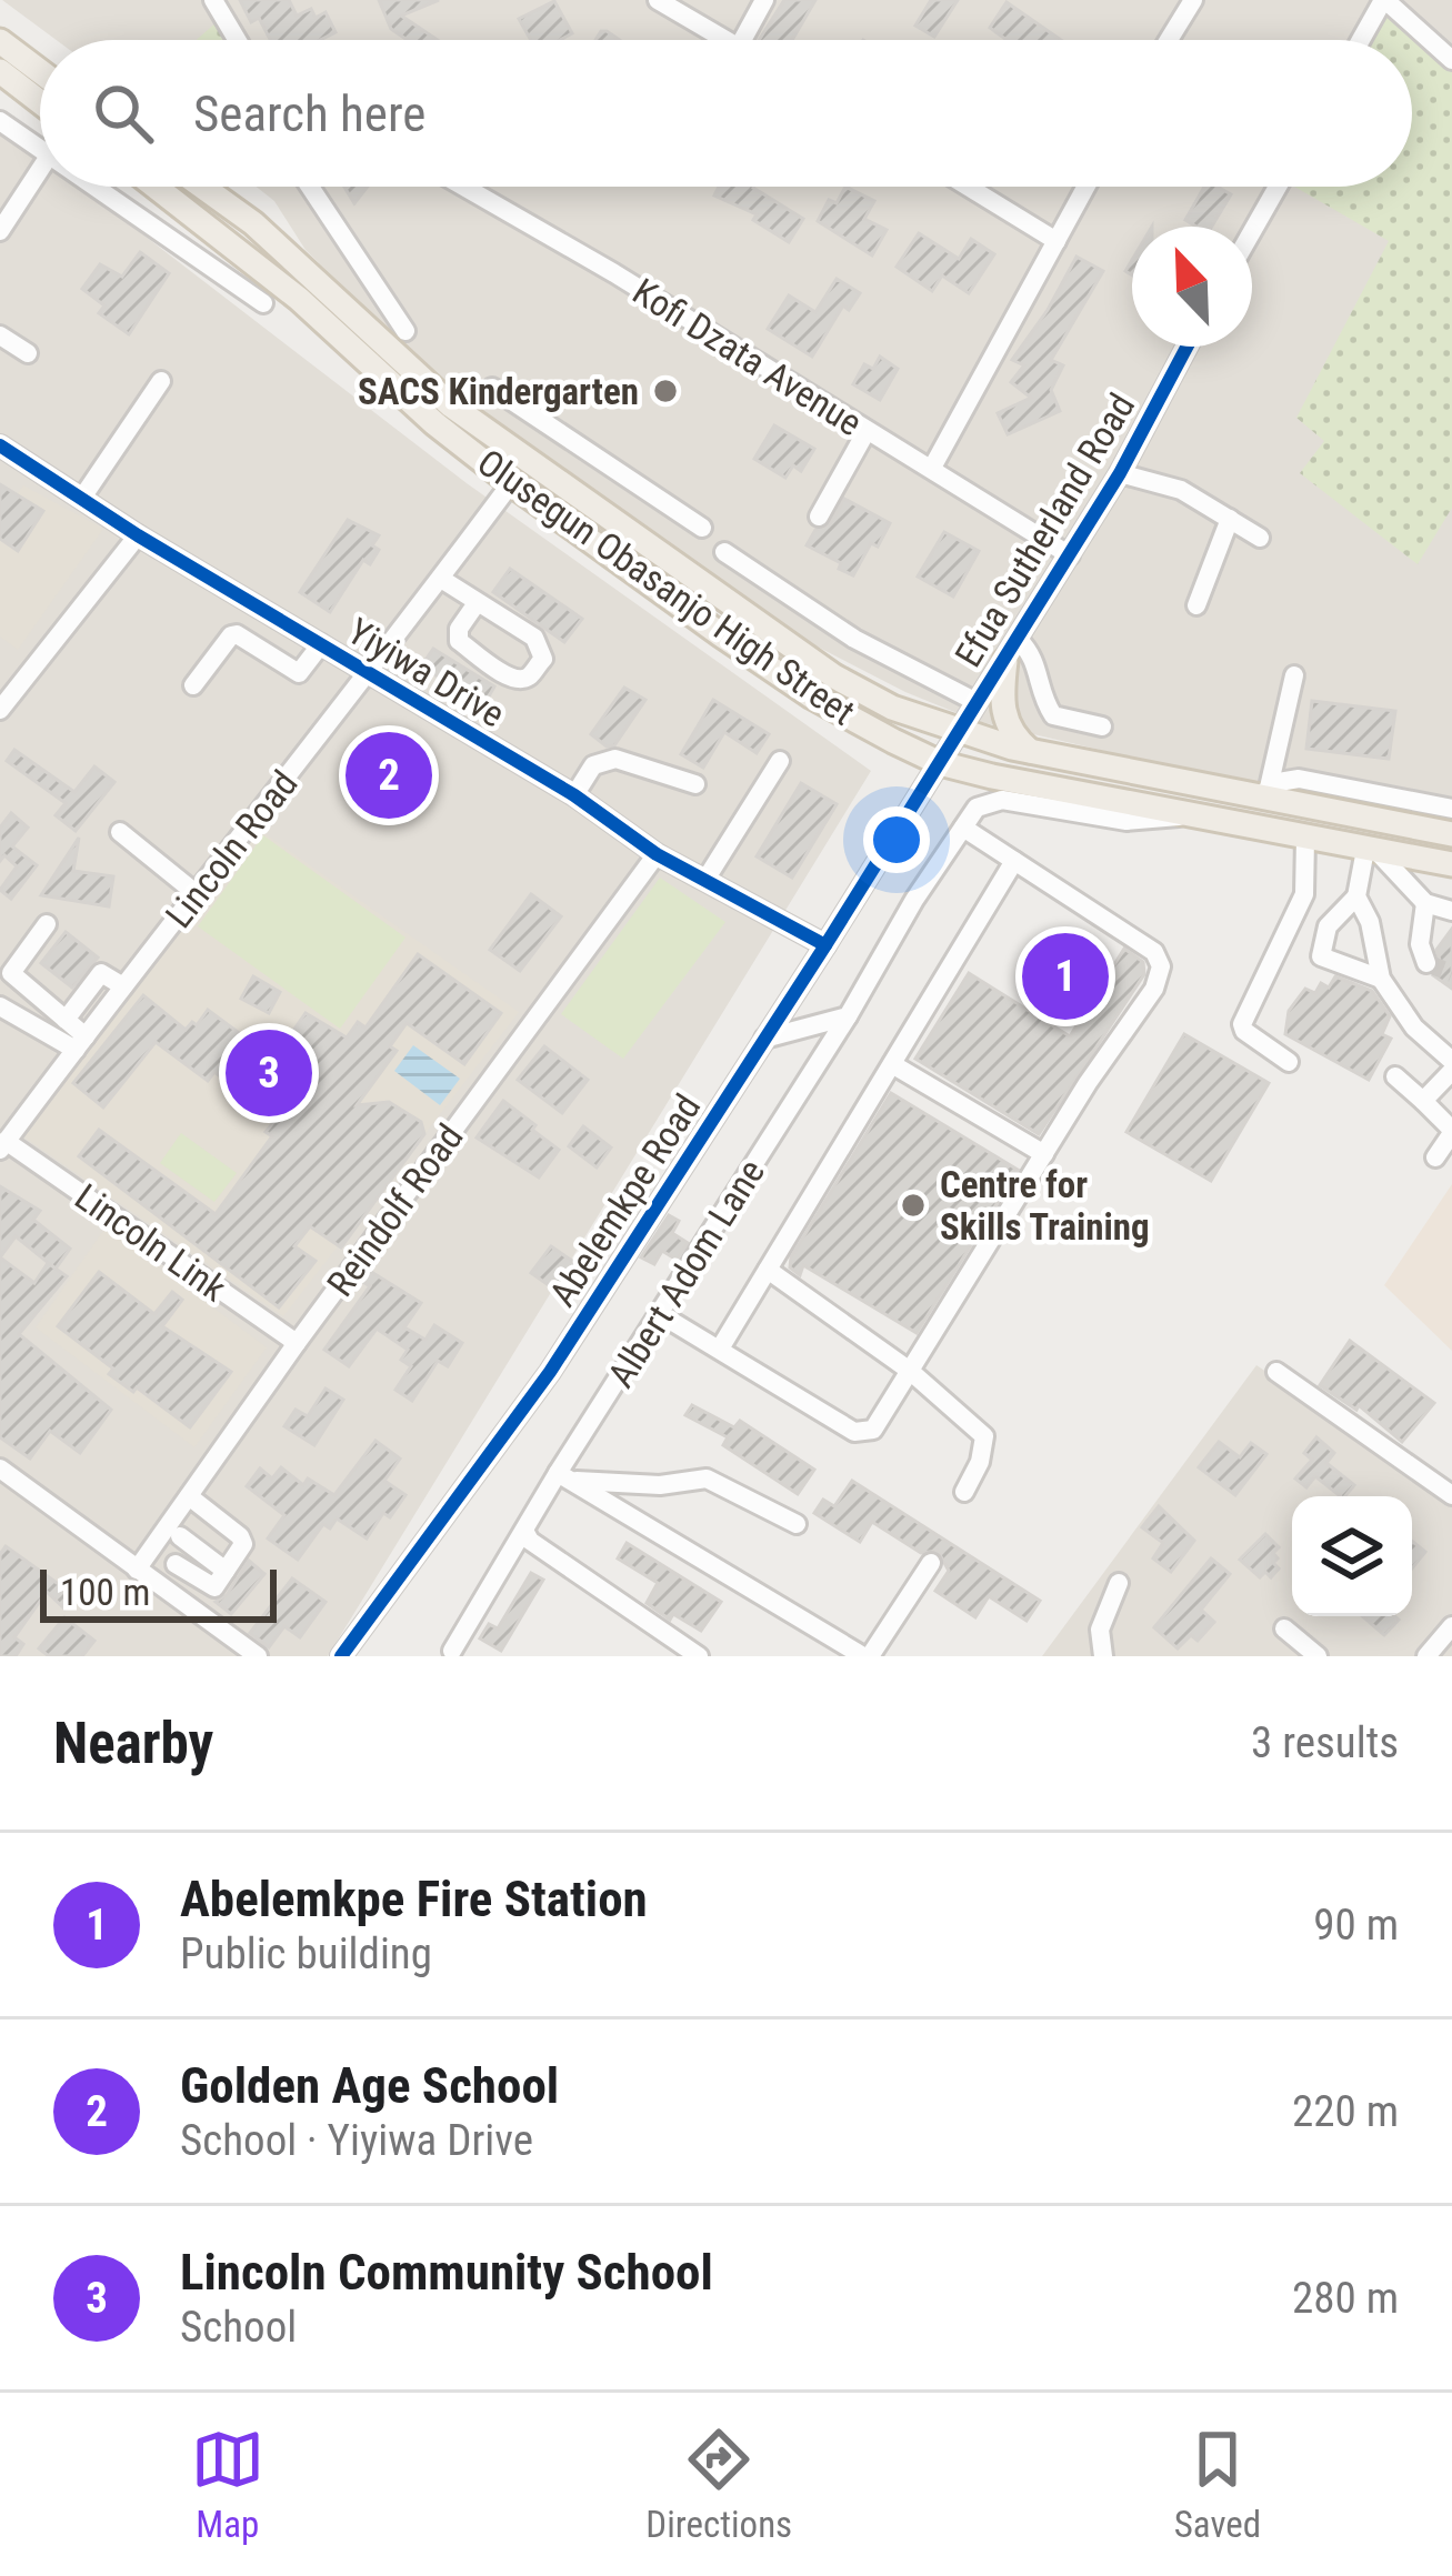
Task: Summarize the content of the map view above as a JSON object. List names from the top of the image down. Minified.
{"streets":{"main road":["Olusegun Obasanjo High Street"],"street":["Kofi Dzata Avenue","Efua Sutherland Road","Yiyiwa Drive","Lincoln Road","Abelemkpe Road","Reindolf Road","Lincoln Link","Albert Adom Lane"]},"crossings":[["Kofi Dzata Avenue","Efua Sutherland Road"],["Efua Sutherland Road","Olusegun Obasanjo High Street"],["Efua Sutherland Road","Abelemkpe Road"],["Olusegun Obasanjo High Street","Lincoln Road"],["Olusegun Obasanjo High Street","Abelemkpe Road"],["Yiyiwa Drive","Lincoln Road"],["Yiyiwa Drive","Abelemkpe Road"],["Yiyiwa Drive","Reindolf Road"],["Lincoln Road","Lincoln Link"],["Reindolf Road","Lincoln Link"]],"places":["SACS Kindergarten","Centre for Skills Training"],"scale_bar":"100 m","north":"top left","page":{"search":"Search here","pins":["2","1","3"],"scale":"100 m","heading":["Nearby","3 results"],"list":[{"mark":"1","name":"Abelemkpe Fire Station","note":"Public building","value":"90 m"},{"mark":"2","name":"Golden Age School","note":"School · Yiyiwa Drive","value":"220 m"},{"mark":"3","name":"Lincoln Community School","note":"School","value":"280 m"}],"nav":["Map","Directions","Saved"]}}
